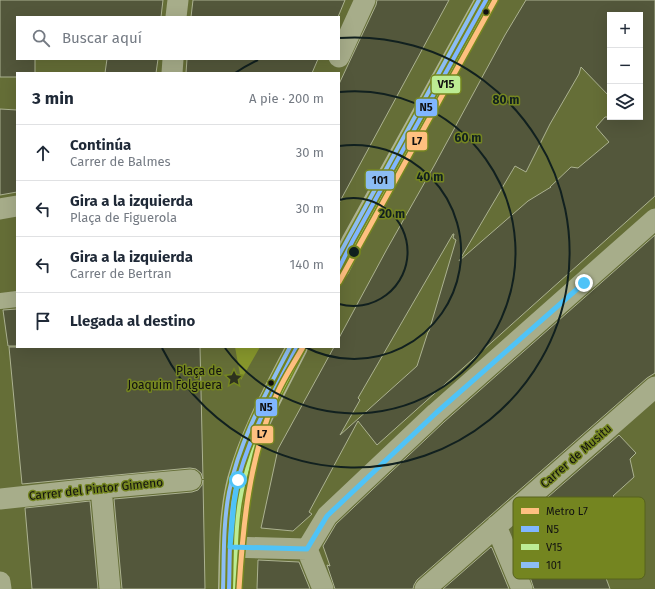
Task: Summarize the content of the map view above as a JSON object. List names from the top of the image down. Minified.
{"streets":{"street":["Carrer de Musitu","Carrer del Pintor Gimeno"]},"places":{"place":["Plaça de Joaquim Folguera"]},"lines":["metro line L7","transit line N5","transit line 101","transit line V15"],"legend":["Metro L7","N5","V15","101"],"page":{"map_buttons":["+","−"],"search":"Buscar aquí","heading":["3 min","A pie · 200 m"],"list":[["Continúa","Carrer de Balmes","30 m"],["Gira a la izquierda","Plaça de Figuerola","30 m"],["Gira a la izquierda","Carrer de Bertran","140 m"],"Llegada al destino"]},"rings":["80 m","60 m","40 m","20 m"]}
